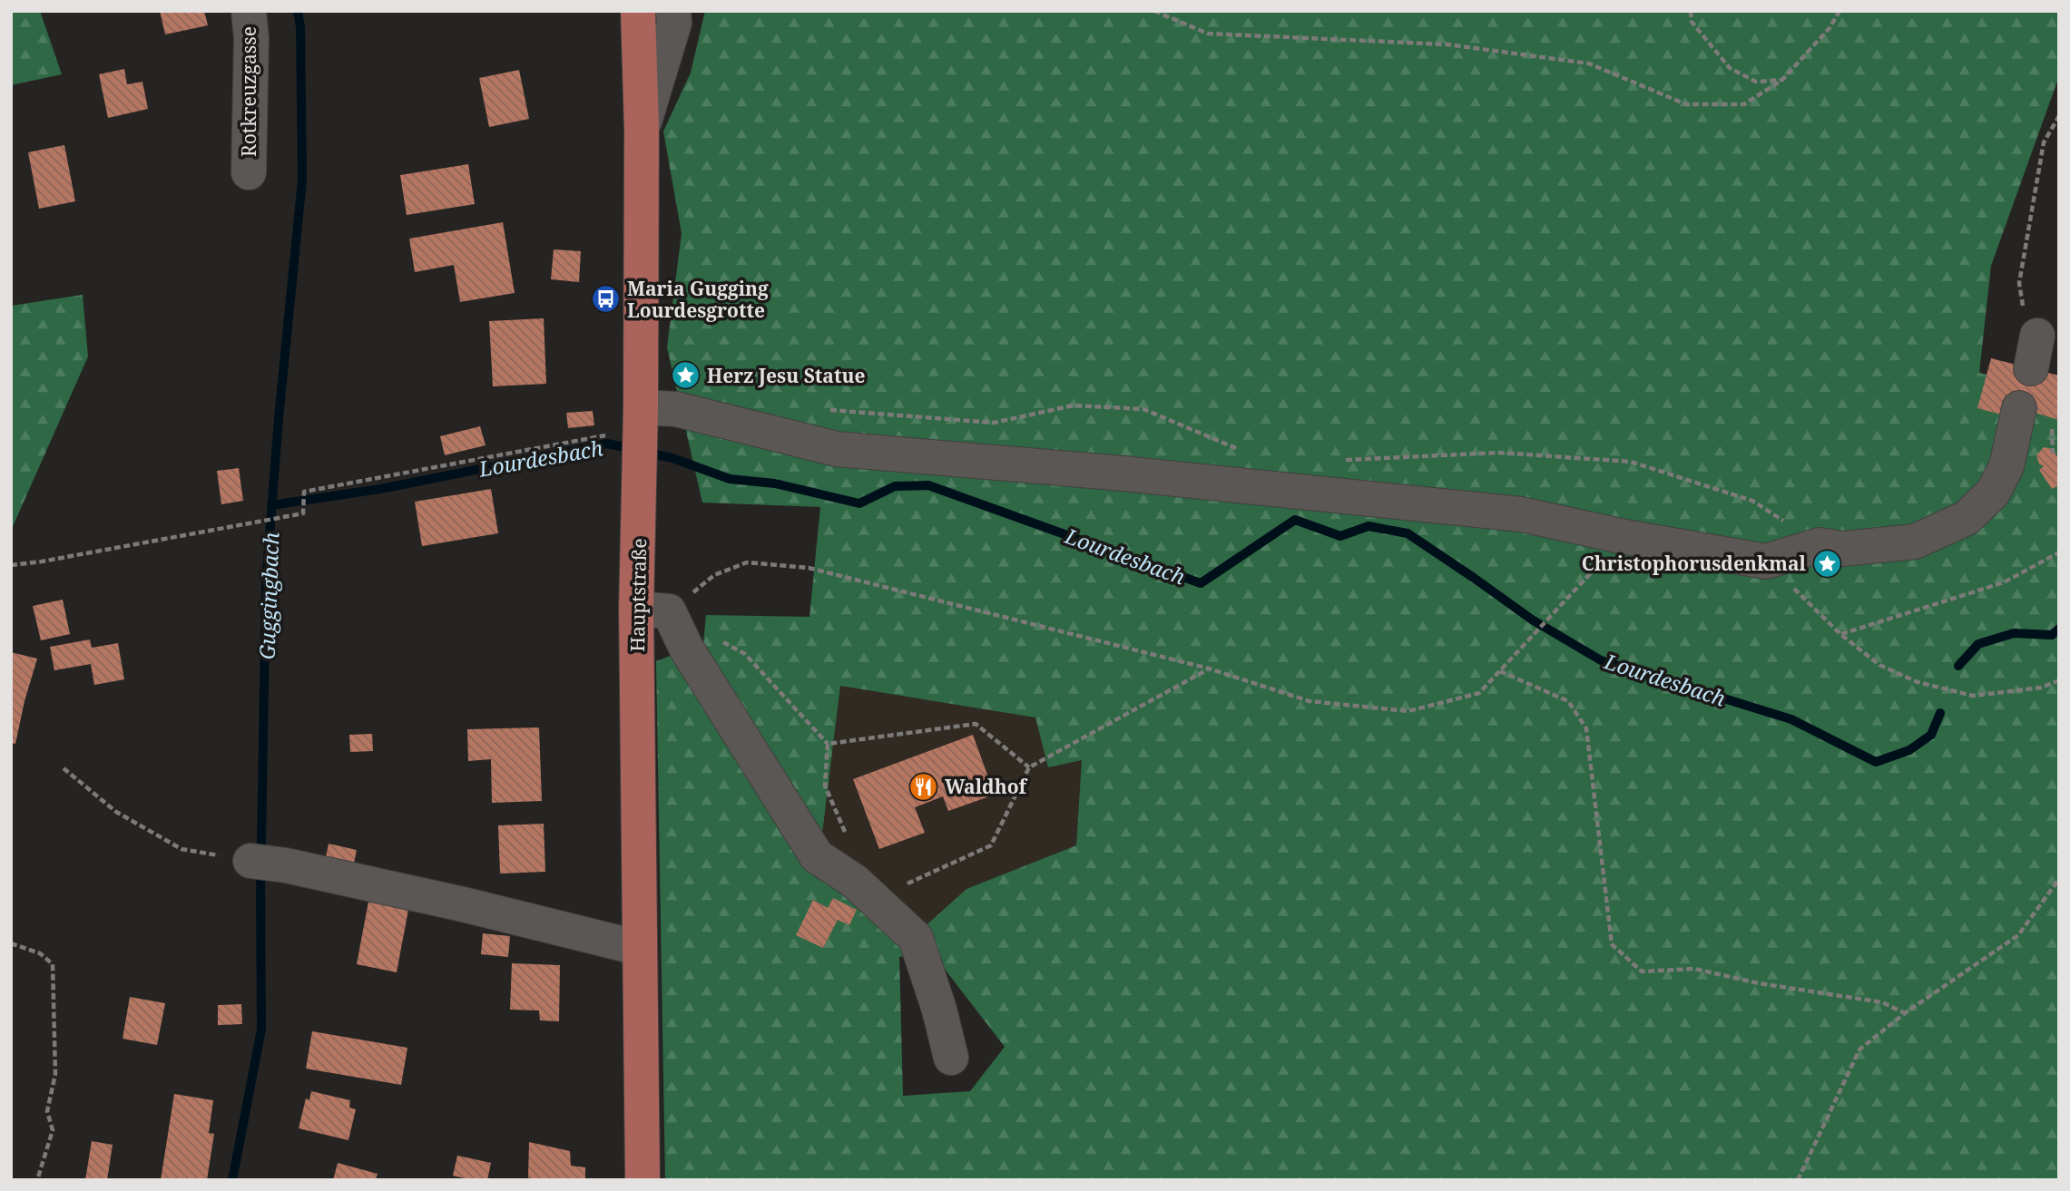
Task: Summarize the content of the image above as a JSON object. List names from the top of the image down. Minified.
{"streets":{"main road":["Hauptstraße"],"street":["Rotkreuzgasse"]},"water":["Lourdesbach","Guggingbach"],"places":{"bus stop":["Maria Gugging Lourdesgrotte"],"place":["Herz Jesu Statue","Christophorusdenkmal"],"restaurant":["Waldhof"]}}
